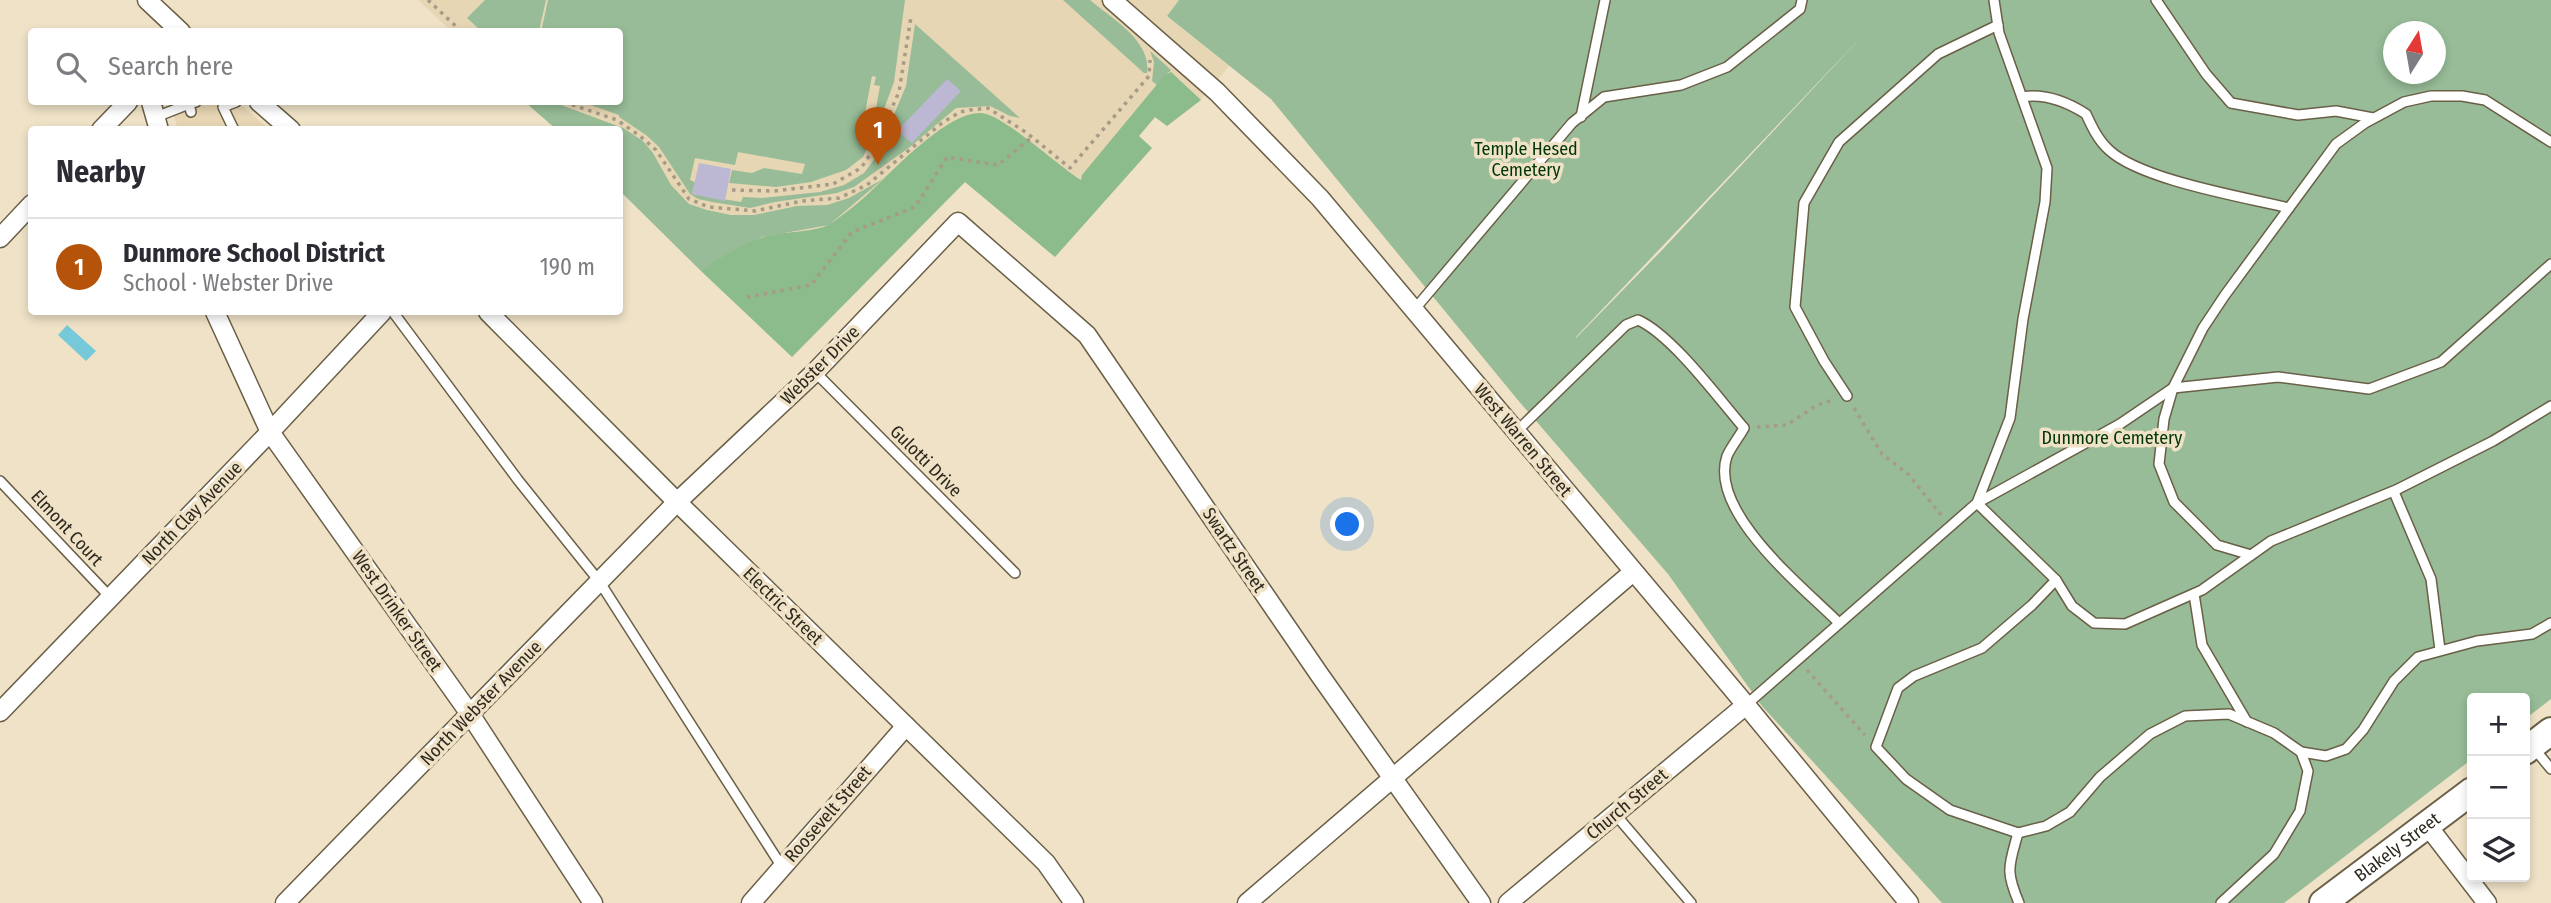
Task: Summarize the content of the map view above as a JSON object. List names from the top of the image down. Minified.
{"streets":{"main road":["Blakely Street"],"street":["Webster Drive","West Warren Street","North Clay Avenue","Swartz Street","Electric Street","West Drinker Street","North Webster Avenue","Church Street","Roosevelt Street"],"lane":["Gulotti Drive","Elmont Court"]},"crossings":[["Webster Drive","Gulotti Drive"],["Webster Drive","Swartz Street"],["Webster Drive","Electric Street"],["Webster Drive","North Webster Avenue"],["West Warren Street","Church Street"],["North Clay Avenue","Elmont Court"],["North Clay Avenue","West Drinker Street"],["Electric Street","North Webster Avenue"],["Electric Street","Roosevelt Street"],["West Drinker Street","North Webster Avenue"]],"parks":["Temple Hesed Cemetery","Dunmore Cemetery"],"north":"top","page":{"search":"Search here","pins":"1","heading":"Nearby","list":[{"mark":"1","name":"Dunmore School District","note":"School · Webster Drive","value":"190 m"}],"map_buttons":["+","−"]}}
